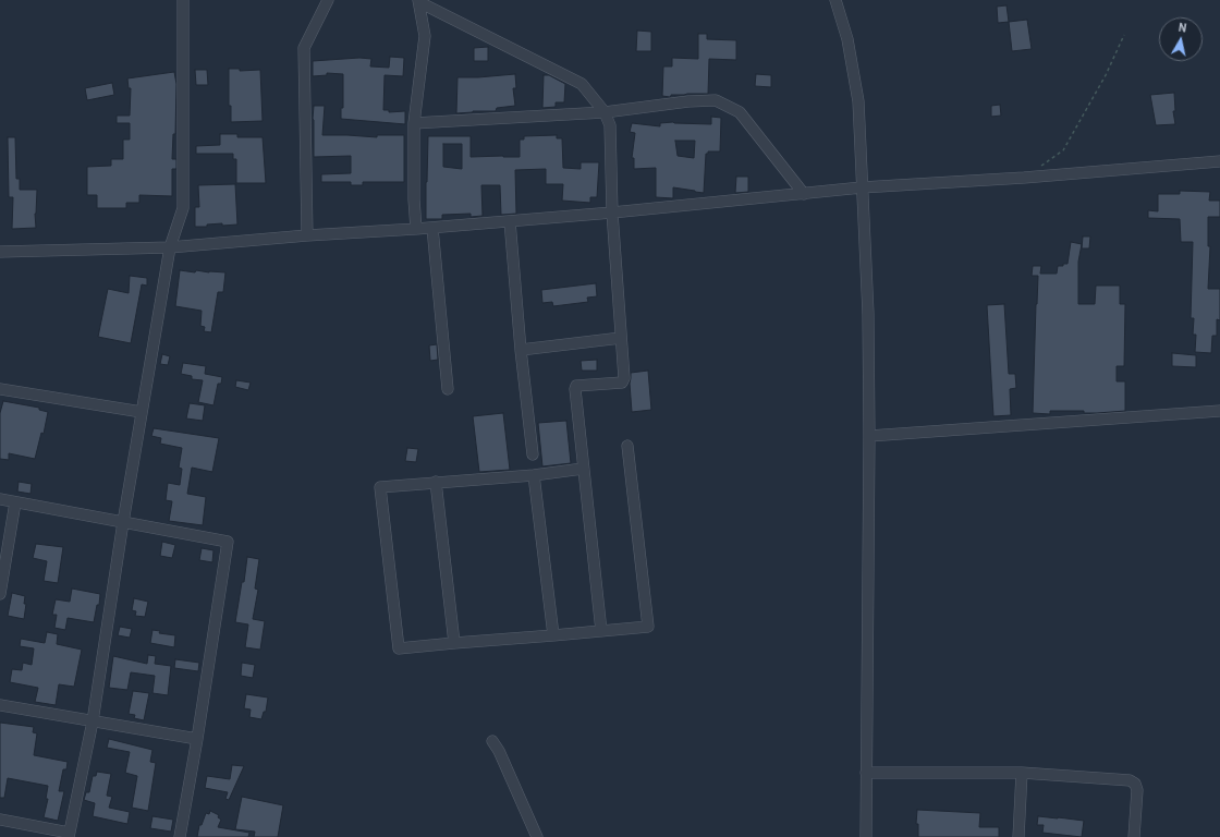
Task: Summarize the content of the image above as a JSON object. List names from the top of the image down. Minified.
{"north":"top"}
